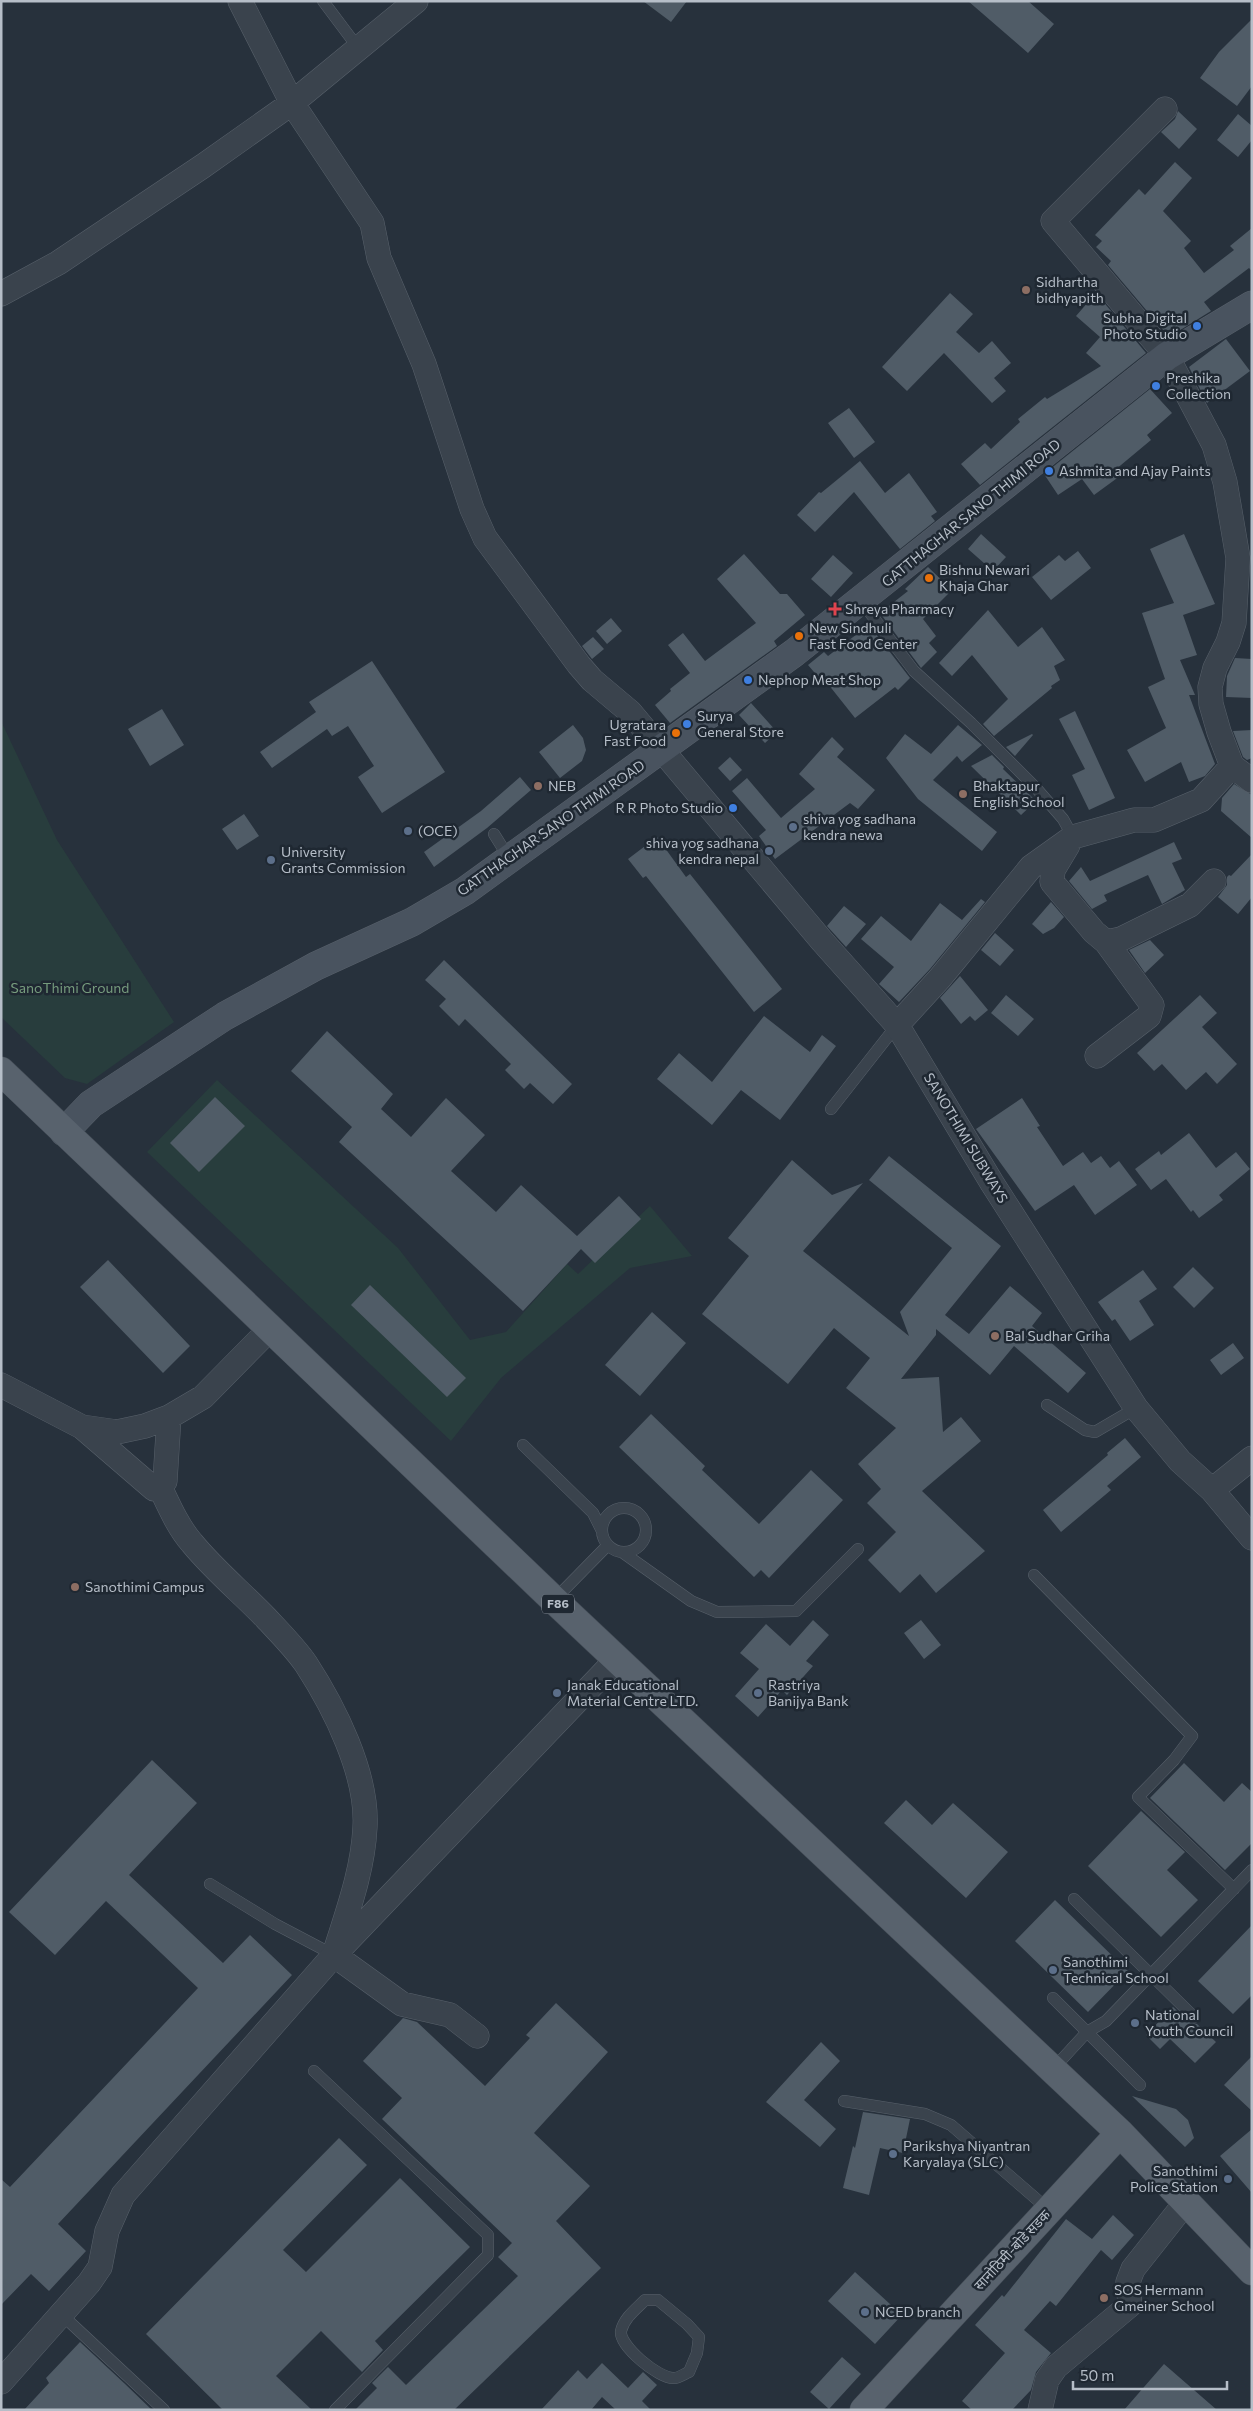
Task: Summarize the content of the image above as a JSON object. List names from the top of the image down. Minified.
{"streets":{"main road":["GATTHAGHAR SANO THIMI ROAD","F86","सानोठिमी-बोडे सडक"],"street":["SANOTHIMI SUBWAYS"]},"crossings":[["GATTHAGHAR SANO THIMI ROAD","SANOTHIMI SUBWAYS"],["GATTHAGHAR SANO THIMI ROAD","F86"],["F86","सानोठिमी-बोडे सडक"]],"parks":["SanoThimi Ground"],"places":{"other":["Sidhartha bidhyapith","Subha Digital Photo Studio","Preshika Collection","Ashmita and Ajay Paints","Bishnu Newari Khaja Ghar","New Sindhuli Fast Food Center","Nephop Meat Shop","Surya General Store","Ugratara Fast Food","NEB","Bhaktapur English School","R R Photo Studio","shiva yog sadhana kendra newa","(OCE)","shiva yog sadhana kendra nepal","University Grants Commission","Bal Sudhar Griha","Sanothimi Campus","Janak Educational Material Centre LTD.","Rastriya Banijya Bank","Sanothimi Technical School","National Youth Council","Parikshya Niyantran Karyalaya (SLC)","Sanothimi Police Station","SOS Hermann Gmeiner School","NCED branch"],"health":["Shreya Pharmacy"]},"scale_bar":"50 m"}
